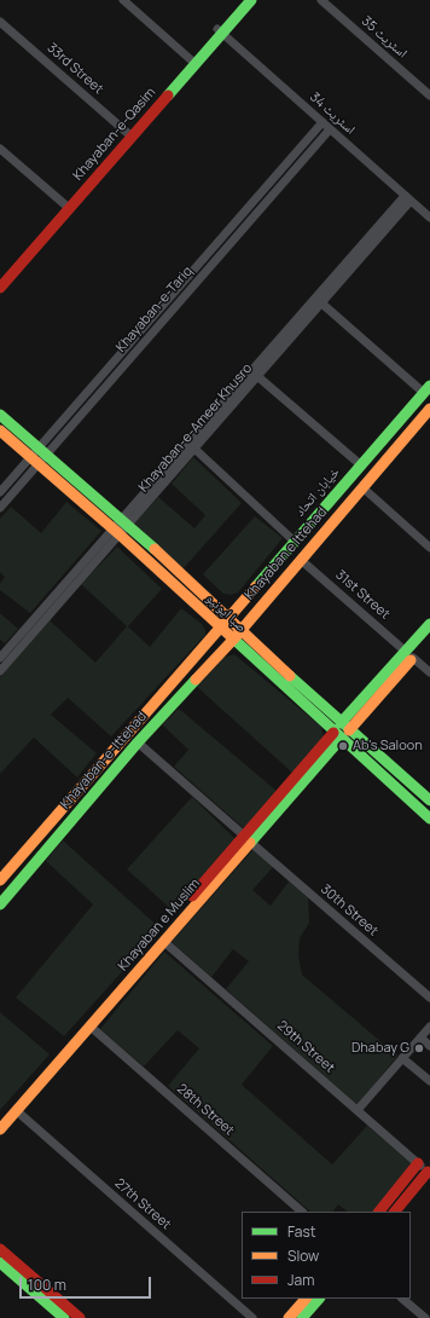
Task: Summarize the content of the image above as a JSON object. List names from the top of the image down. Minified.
{"streets":{"main road":["Khayaban-e-Qasim","خیابان اتحاد","Khayaban e Ittehad","صبا ایونیو","Khayaban-e-Ittehad","Khayaban e Muslim"],"street":["اسٹریٹ 35","33rd Street","اسٹریٹ 34","Khayaban-e-Tariq","Khayaban-e-Ameer Khusro","31st Street","30th Street","29th Street","28th Street","27th Street"]},"crossings":[["33rd Street","Khayaban-e-Qasim"],["اسٹریٹ 34","Khayaban-e-Qasim"],["اسٹریٹ 34","Khayaban-e-Tariq"],["اسٹریٹ 34","Khayaban-e-Ameer Khusro"],["Khayaban-e-Tariq","صبا ایونیو"],["Khayaban-e-Ameer Khusro","صبا ایونیو"],["خیابان اتحاد","صبا ایونیو"],["Khayaban e Ittehad","31st Street"],["Khayaban e Ittehad","صبا ایونیو"],["Khayaban e Ittehad","Khayaban-e-Ittehad"],["31st Street","Khayaban e Muslim"],["صبا ایونیو","Khayaban-e-Ittehad"],["صبا ایونیو","Khayaban e Muslim"],["Khayaban-e-Ittehad","30th Street"],["30th Street","Khayaban e Muslim"],["Khayaban e Muslim","29th Street"],["Khayaban e Muslim","28th Street"],["Khayaban e Muslim","27th Street"]],"places":["Ab's Saloon","Dhabay G"],"legend":["Fast","Slow","Jam"],"scale_bar":"100 m"}
